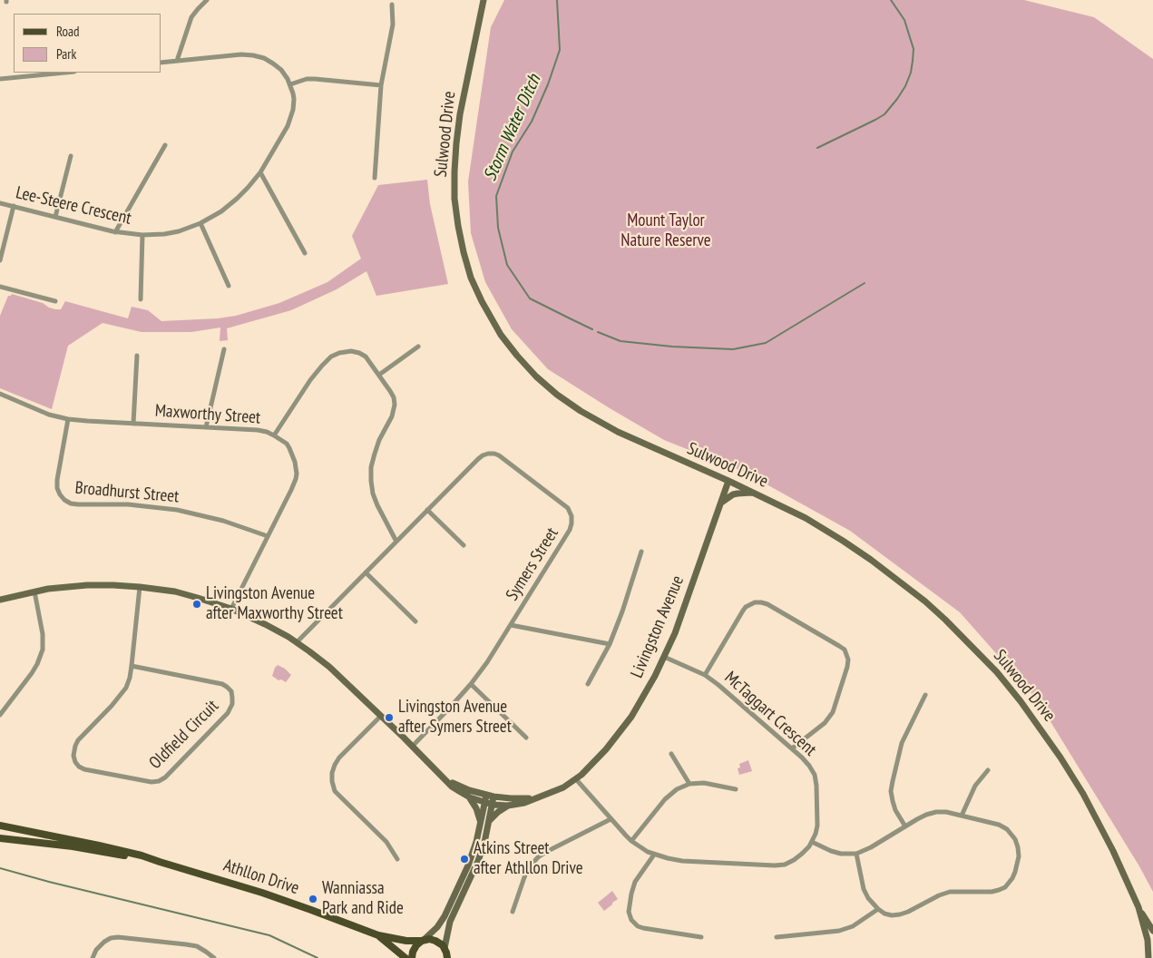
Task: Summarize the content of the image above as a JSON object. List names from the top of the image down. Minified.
{"streets":{"main road":["Athllon Drive"],"street":["Sulwood Drive","Lee-Steere Crescent","Maxworthy Street","Broadhurst Street","Symers Street","Livingston Avenue","McTaggart Crescent","Oldfield Circuit"]},"crossings":[["Sulwood Drive","Livingston Avenue"],["Maxworthy Street","Broadhurst Street"],["Maxworthy Street","Livingston Avenue"],["Symers Street","Livingston Avenue"],["Livingston Avenue","McTaggart Crescent"],["Livingston Avenue","Oldfield Circuit"]],"water":["Storm Water Ditch"],"parks":["Mount Taylor Nature Reserve"],"places":["Livingston Avenue after Maxworthy Street","Livingston Avenue after Symers Street","Atkins Street after Athllon Drive","Wanniassa Park and Ride"],"legend":["Road","Park"]}
